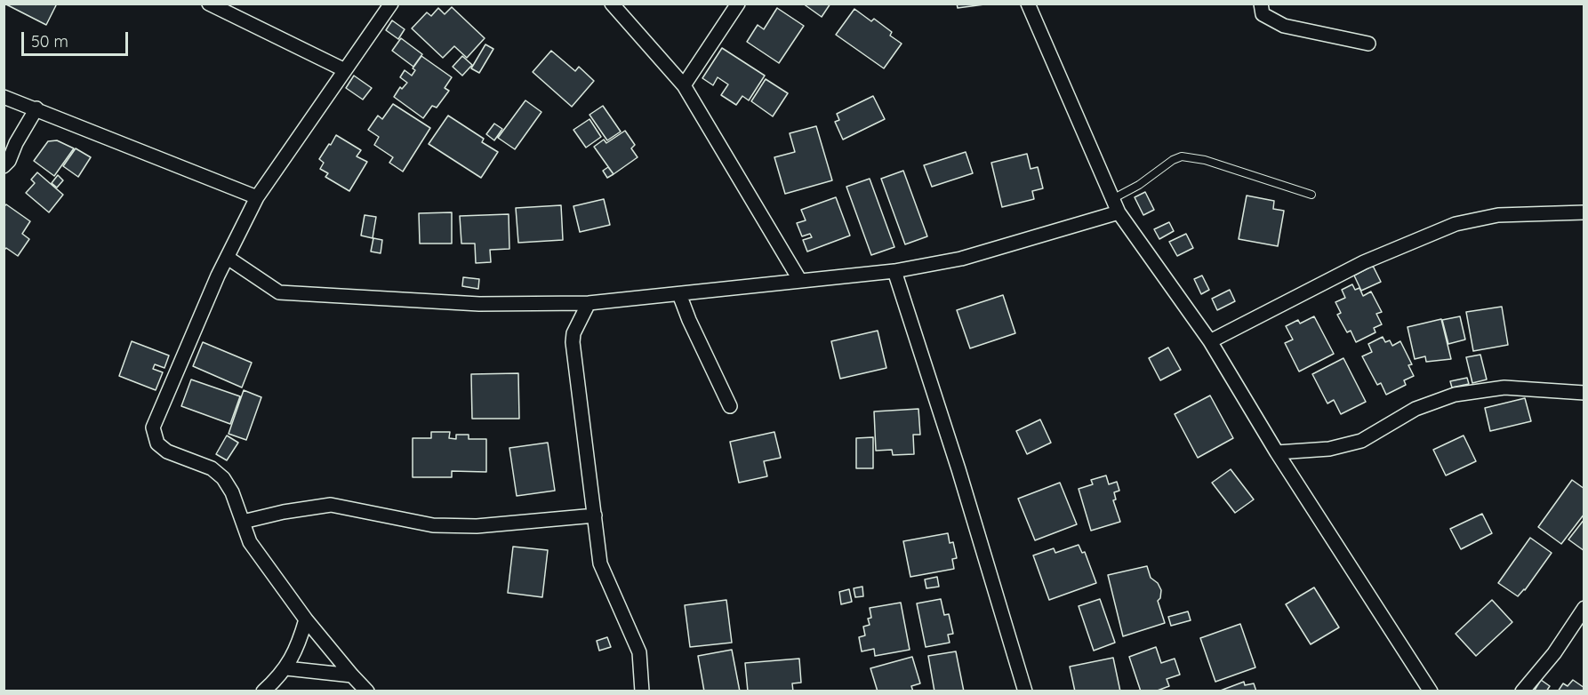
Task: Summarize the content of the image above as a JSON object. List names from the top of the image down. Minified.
{"scale_bar":"50 m"}
